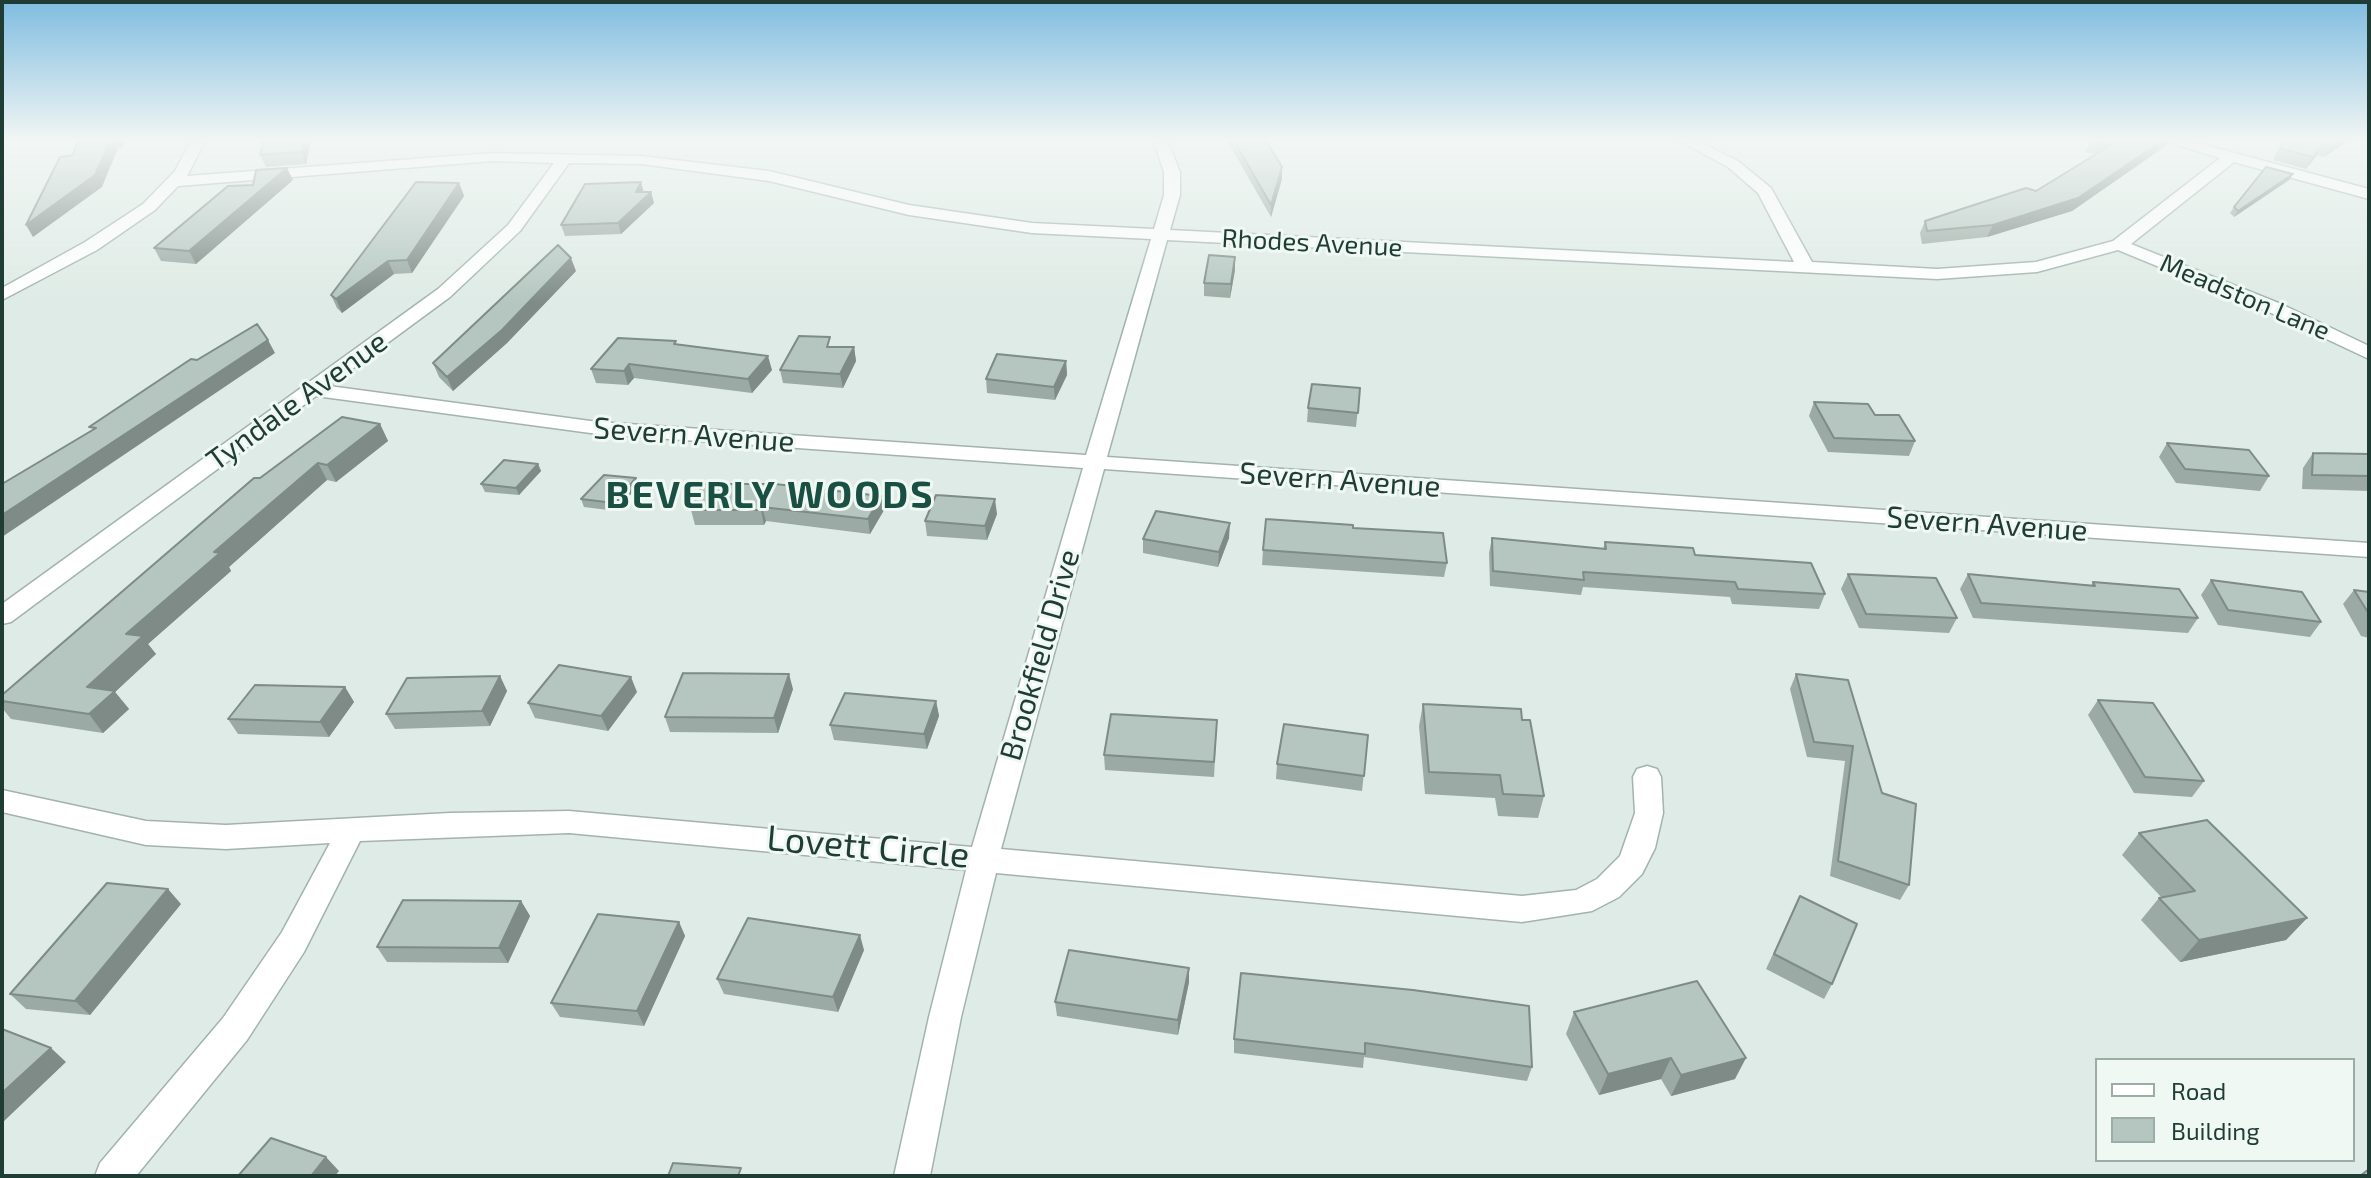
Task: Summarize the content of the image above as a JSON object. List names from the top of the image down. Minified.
{"streets":{"street":["Rhodes Avenue","Meadston Lane","Tyndale Avenue","Severn Avenue","Brookfield Drive","Lovett Circle"]},"crossings":[["Rhodes Avenue","Meadston Lane"],["Rhodes Avenue","Brookfield Drive"],["Tyndale Avenue","Severn Avenue"],["Severn Avenue","Brookfield Drive"],["Brookfield Drive","Lovett Circle"]],"districts":["BEVERLY WOODS"],"legend":["Road","Building"]}
